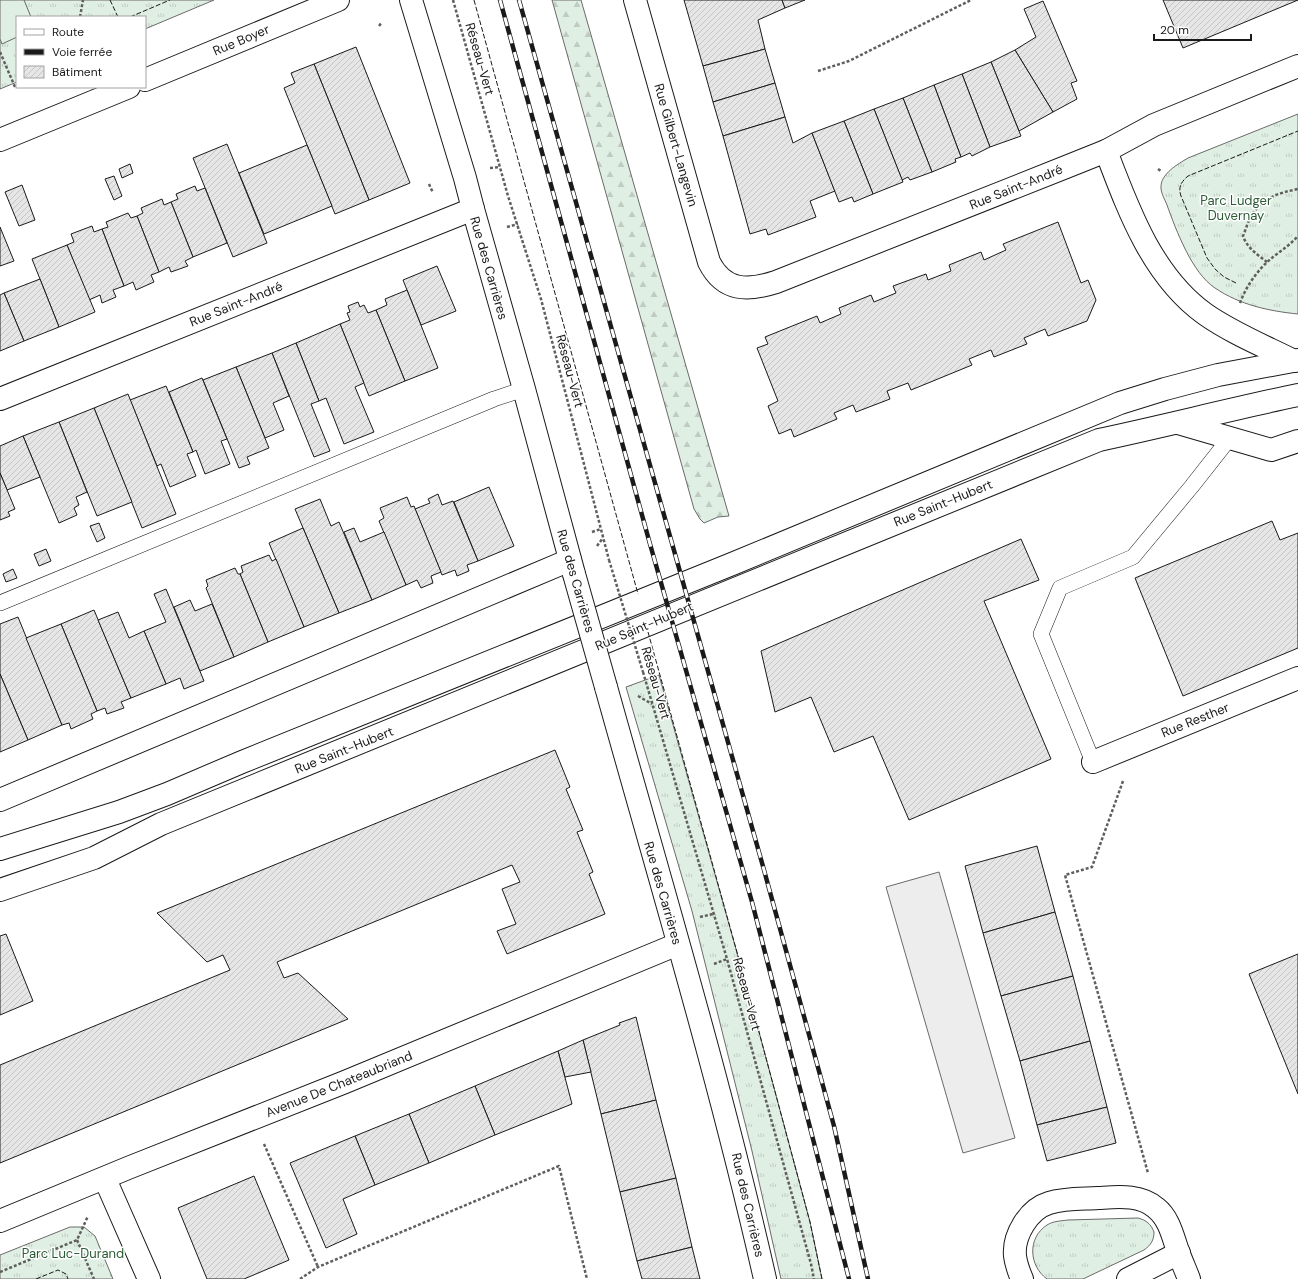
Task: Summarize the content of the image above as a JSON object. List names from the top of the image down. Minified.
{"streets":{"street":["Rue Boyer","Rue Gilbert-Langevin","Rue Saint-André","Rue des Carrières","Rue Saint-Hubert","Rue Resther","Avenue De Chateaubriand"],"path":["Réseau-Vert"]},"crossings":[["Rue Gilbert-Langevin","Rue Saint-André"],["Rue Saint-André","Rue des Carrières"],["Rue des Carrières","Avenue De Chateaubriand"]],"parks":["Parc Ludger Duvernay","Parc Luc-Durand"],"legend":["Route","Voie ferrée","Bâtiment"],"scale_bar":"20 m"}
